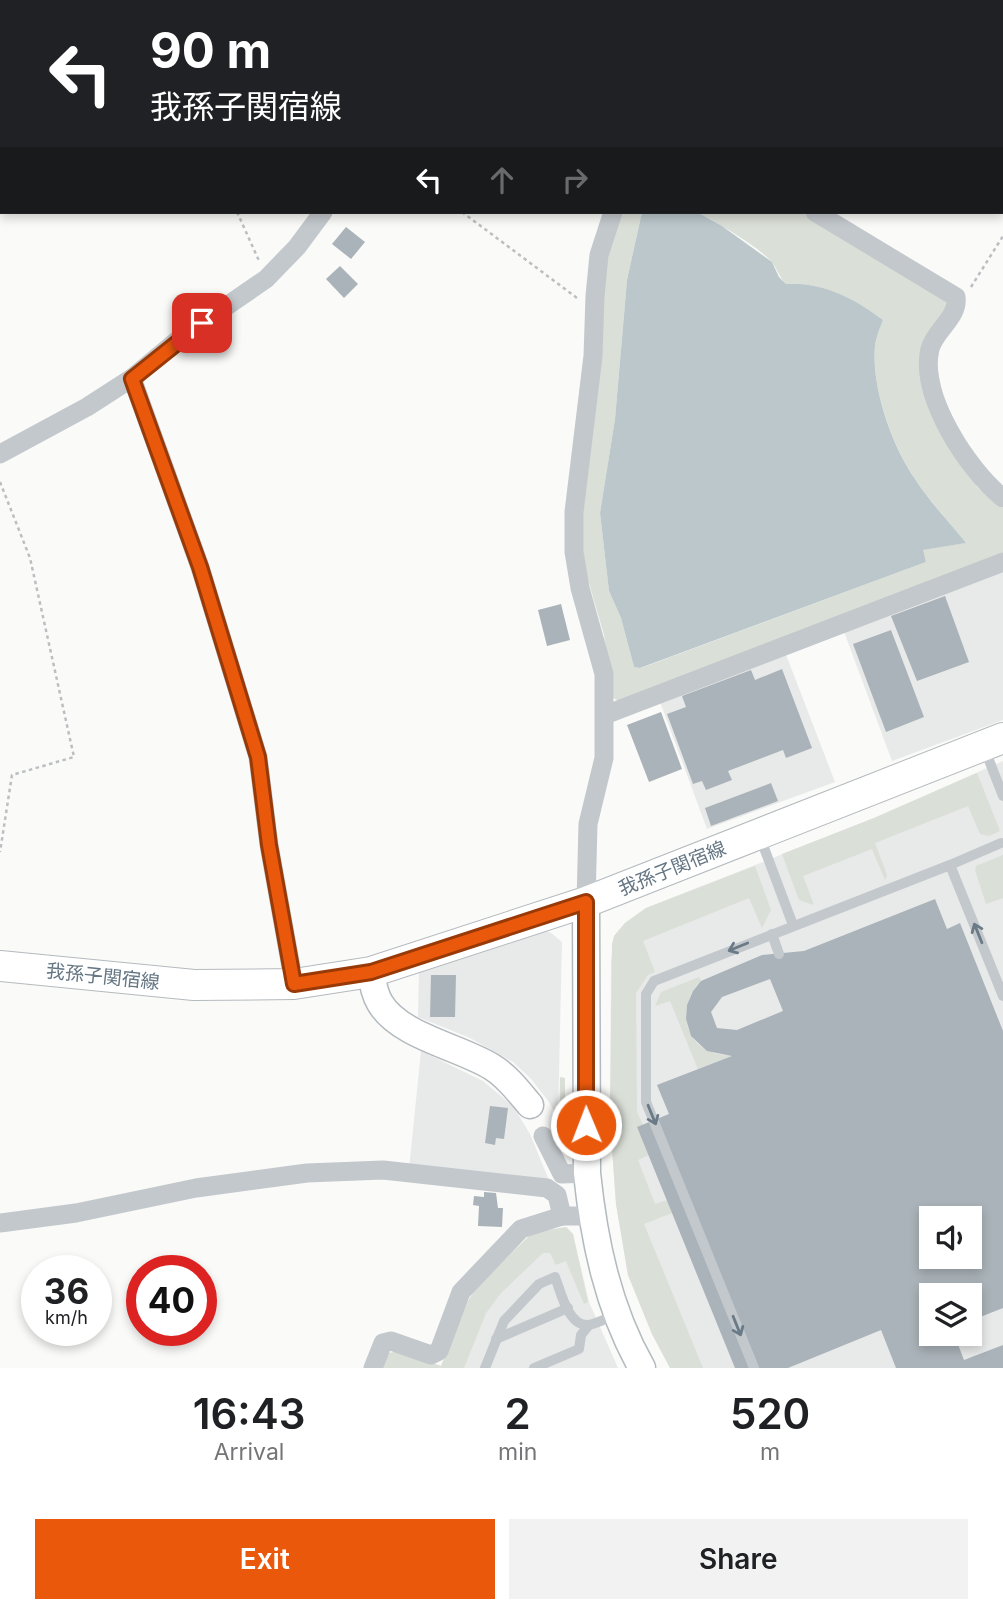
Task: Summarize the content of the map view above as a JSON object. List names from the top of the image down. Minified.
{"streets":{"main road":["我孫子関宿線"]},"page":{"turn":["90 m","我孫子関宿線"],"speed":"36 km/h","limit":"40","eta":["16:43","Arrival","2","min","520","m"],"buttons":["Exit","Share"]}}
